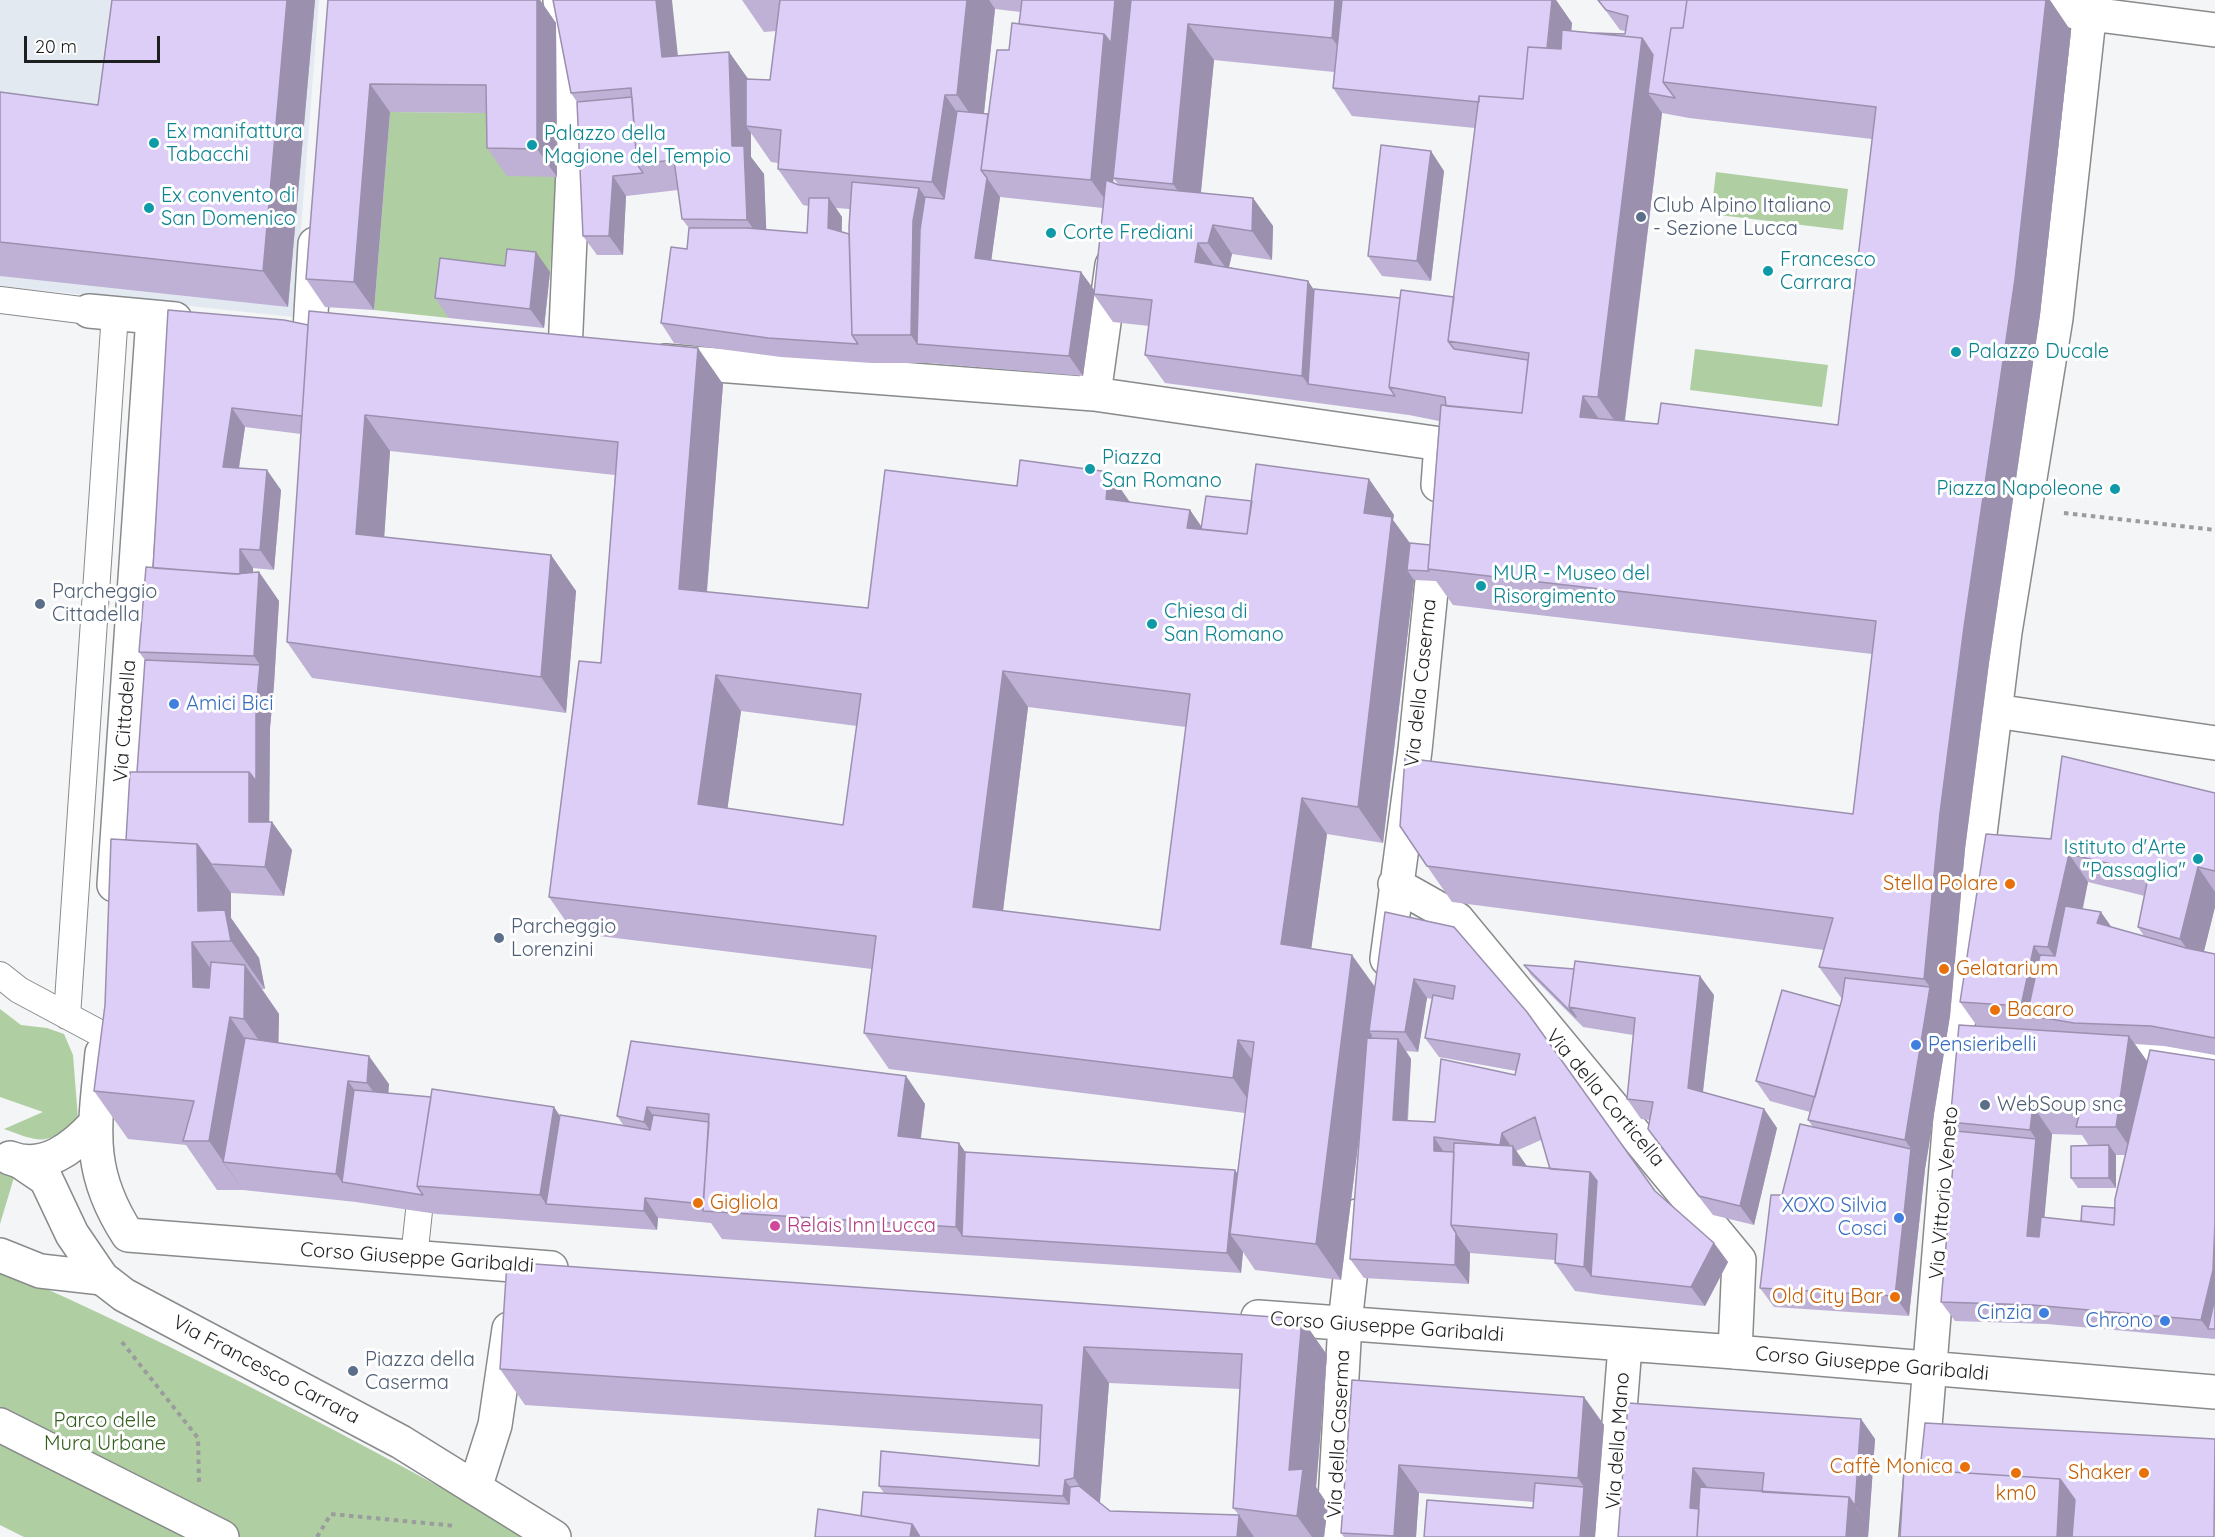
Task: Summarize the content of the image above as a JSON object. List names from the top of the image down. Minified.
{"streets":{"street":["Via della Caserma","Via Cittadella","Via della Corticella","Via Vittorio Veneto","Corso Giuseppe Garibaldi","Via Francesco Carrara","Via della Mano"]},"crossings":[["Via della Caserma","Via della Corticella"],["Via della Caserma","Corso Giuseppe Garibaldi"],["Via della Corticella","Corso Giuseppe Garibaldi"],["Via Vittorio Veneto","Corso Giuseppe Garibaldi"],["Corso Giuseppe Garibaldi","Via Francesco Carrara"],["Corso Giuseppe Garibaldi","Via della Mano"]],"parks":["Parco delle Mura Urbane"],"places":["Ex manifattura Tabacchi","Palazzo della Magione del Tempio","Ex convento di San Domenico","Club Alpino Italiano - Sezione Lucca","Corte Frediani","Francesco Carrara","Palazzo Ducale","Piazza San Romano","Piazza Napoleone","MUR - Museo del Risorgimento","Parcheggio Cittadella","Chiesa di San Romano","Amici Bici","Istituto d'Arte \"Passaglia\"","Stella Polare","Parcheggio Lorenzini","Gelatarium","Bacaro","Pensieribelli","WebSoup snc","Gigliola","XOXO Silvia Cosci","Relais Inn Lucca","Old City Bar","Cinzia","Chrono","Piazza della Caserma","Caffè Monica","km0","Shaker"],"scale_bar":"20 m"}
